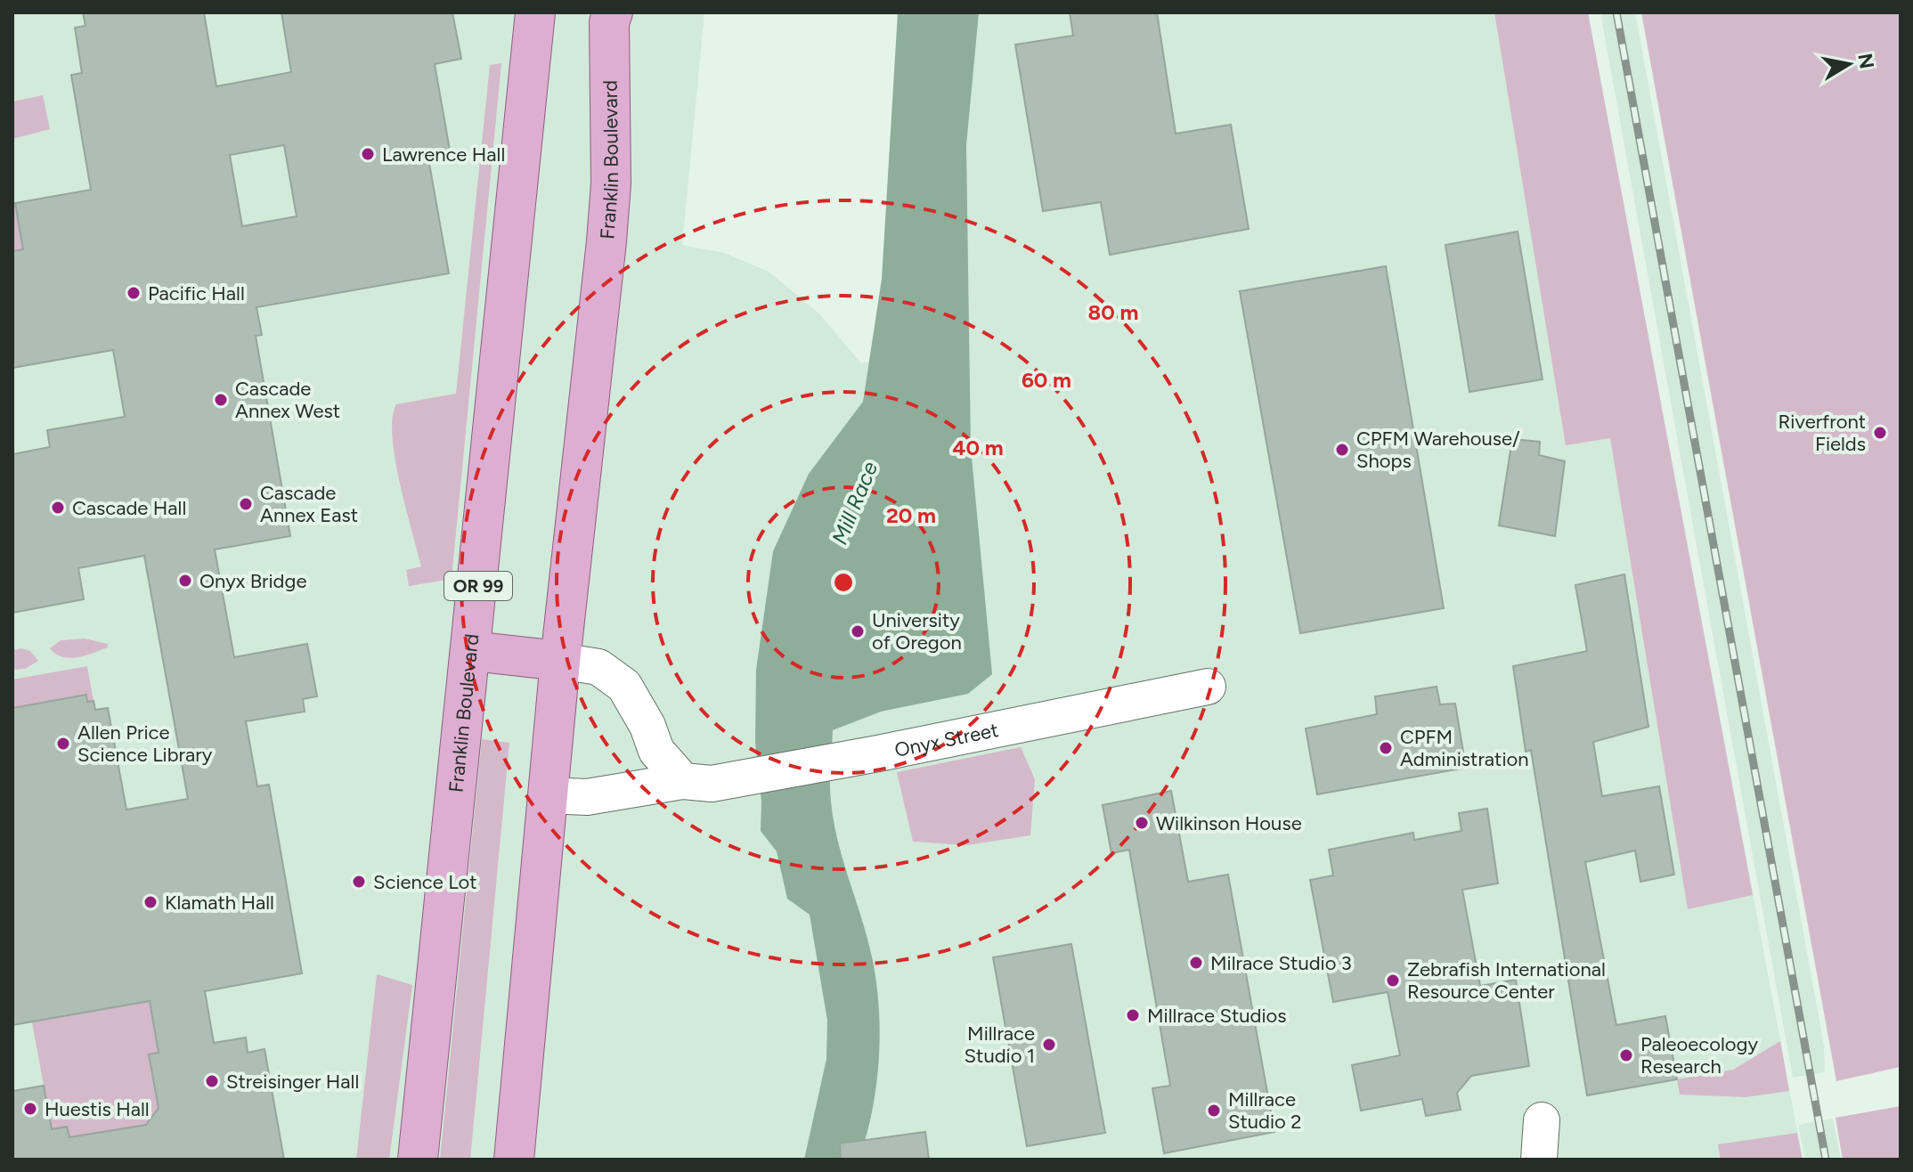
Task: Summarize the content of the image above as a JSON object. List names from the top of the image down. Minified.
{"streets":{"main road":["Franklin Boulevard","OR 99"],"street":["Onyx Street"]},"crossings":[["Franklin Boulevard","Onyx Street"]],"water":["Mill Race"],"places":["Lawrence Hall","Pacific Hall","Cascade Annex West","Riverfront Fields","CPFM Warehouse/ Shops","Cascade Annex East","Cascade Hall","Onyx Bridge","University of Oregon","Allen Price Science Library","CPFM Administration","Wilkinson House","Science Lot","Klamath Hall","Milrace Studio 3","Zebrafish International Resource Center","Millrace Studios","Millrace Studio 1","Paleoecology Research","Streisinger Hall","Huestis Hall","Millrace Studio 2"],"north":"right","rings":["80 m","60 m","40 m","20 m"]}
